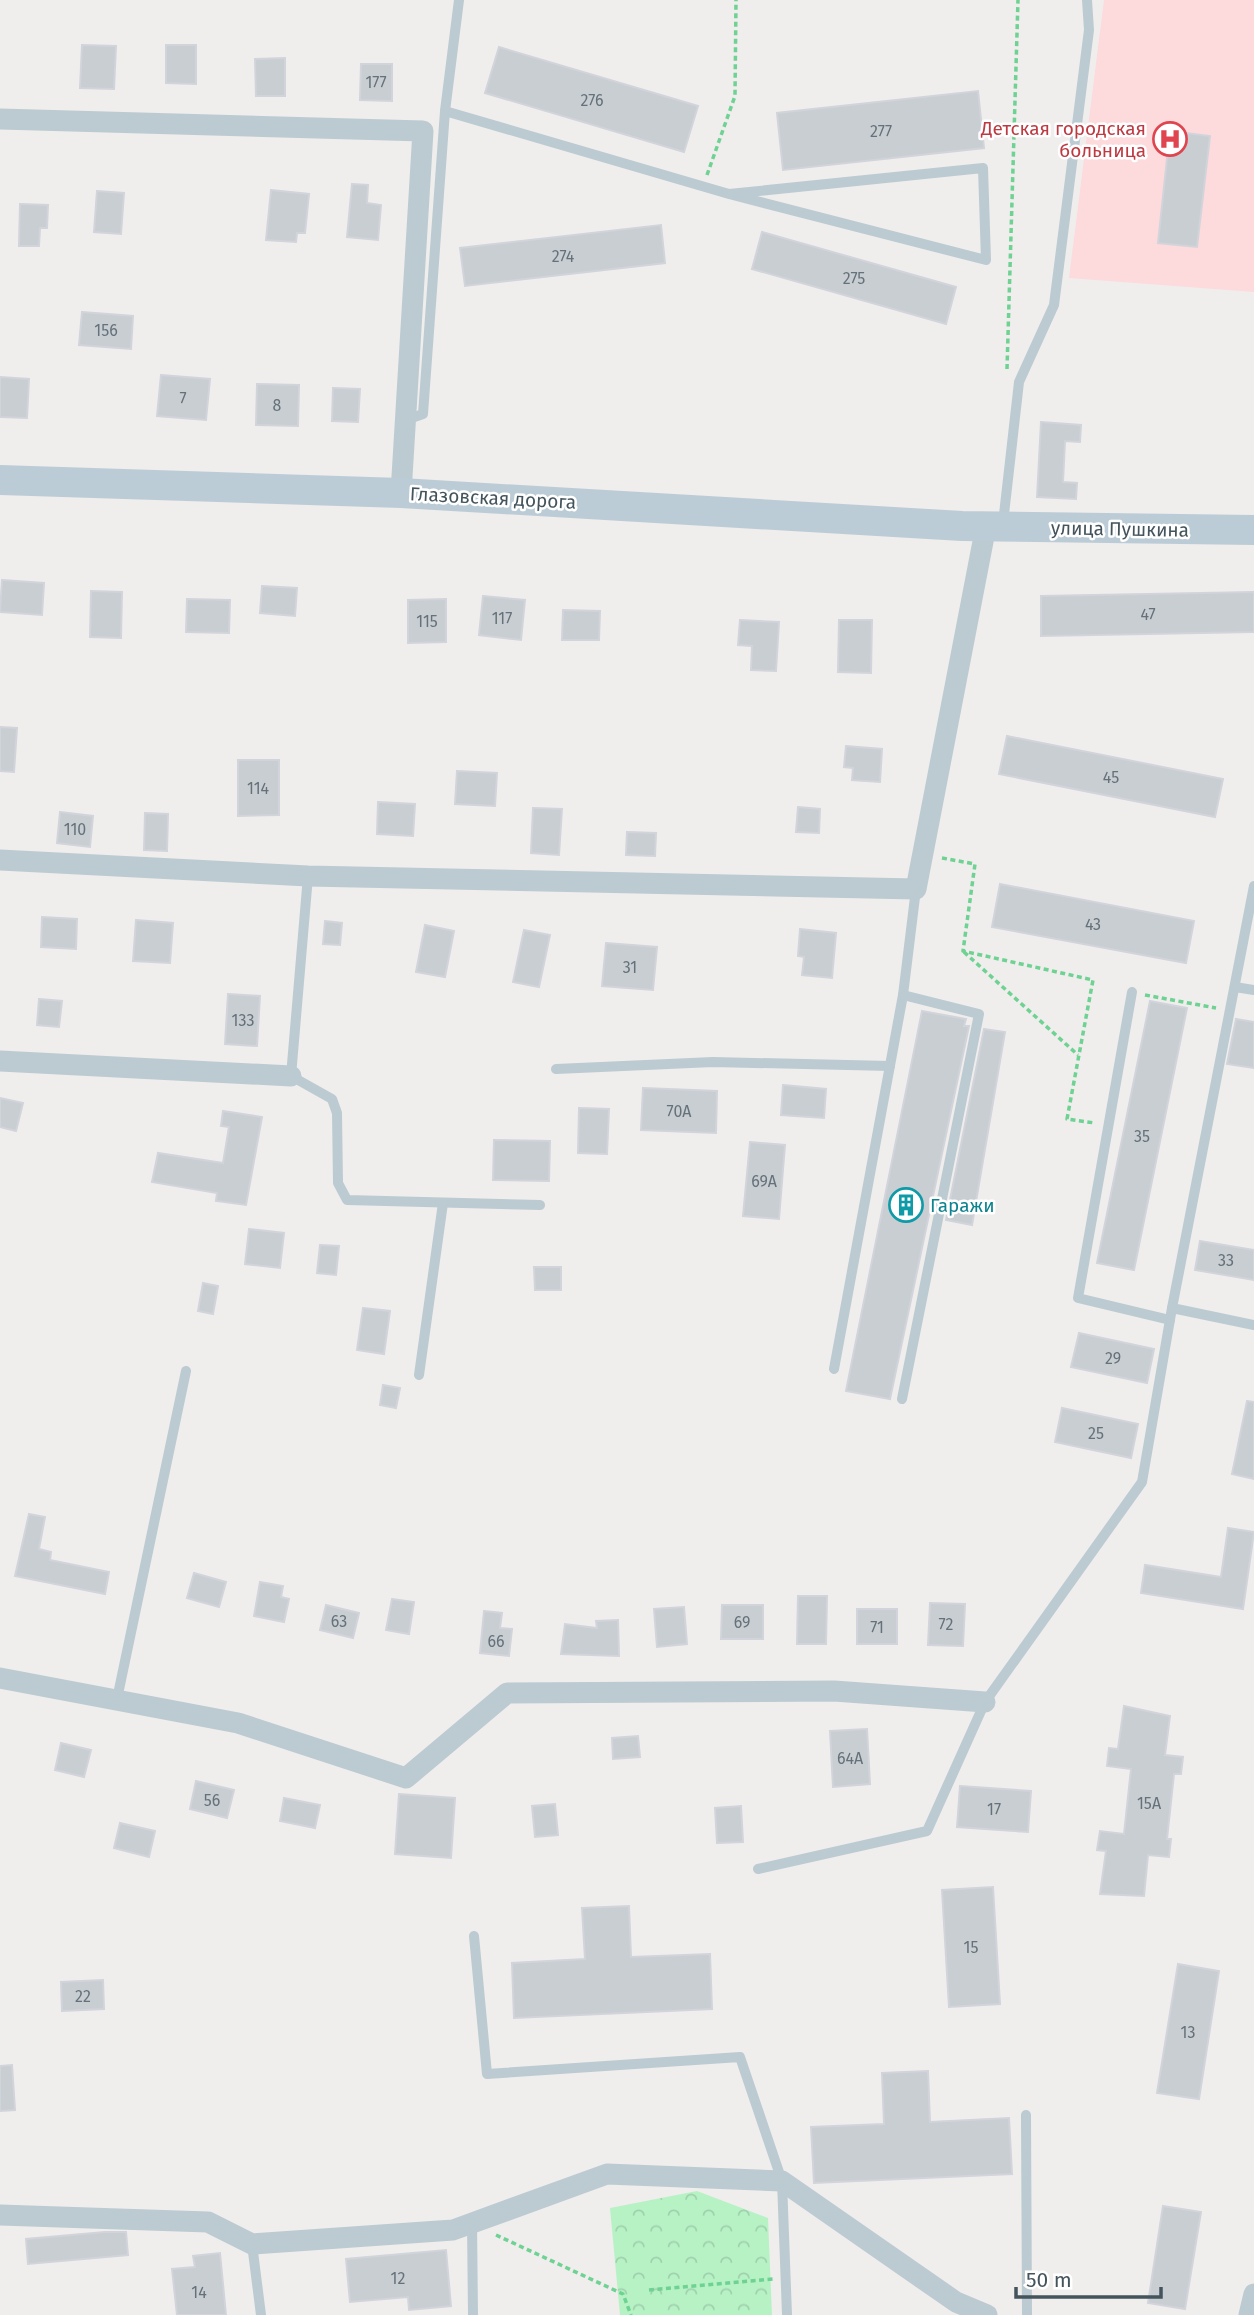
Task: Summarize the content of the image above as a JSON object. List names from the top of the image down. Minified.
{"streets":{"street":["Глазовская дорога","улица Пушкина"]},"crossings":[["Глазовская дорога","улица Пушкина"]],"places":{"hospital":["Детская городская больница"],"building":["Гаражи"]},"house_numbers":["177","276","277","274","275","156","7","8","47","117","115","45","114","110","43","31","133","70А","35","69А","33","29","25","63","69","72","71","66","64А","56","15А","17","15","22","13","12","14"],"scale_bar":"50 m"}
